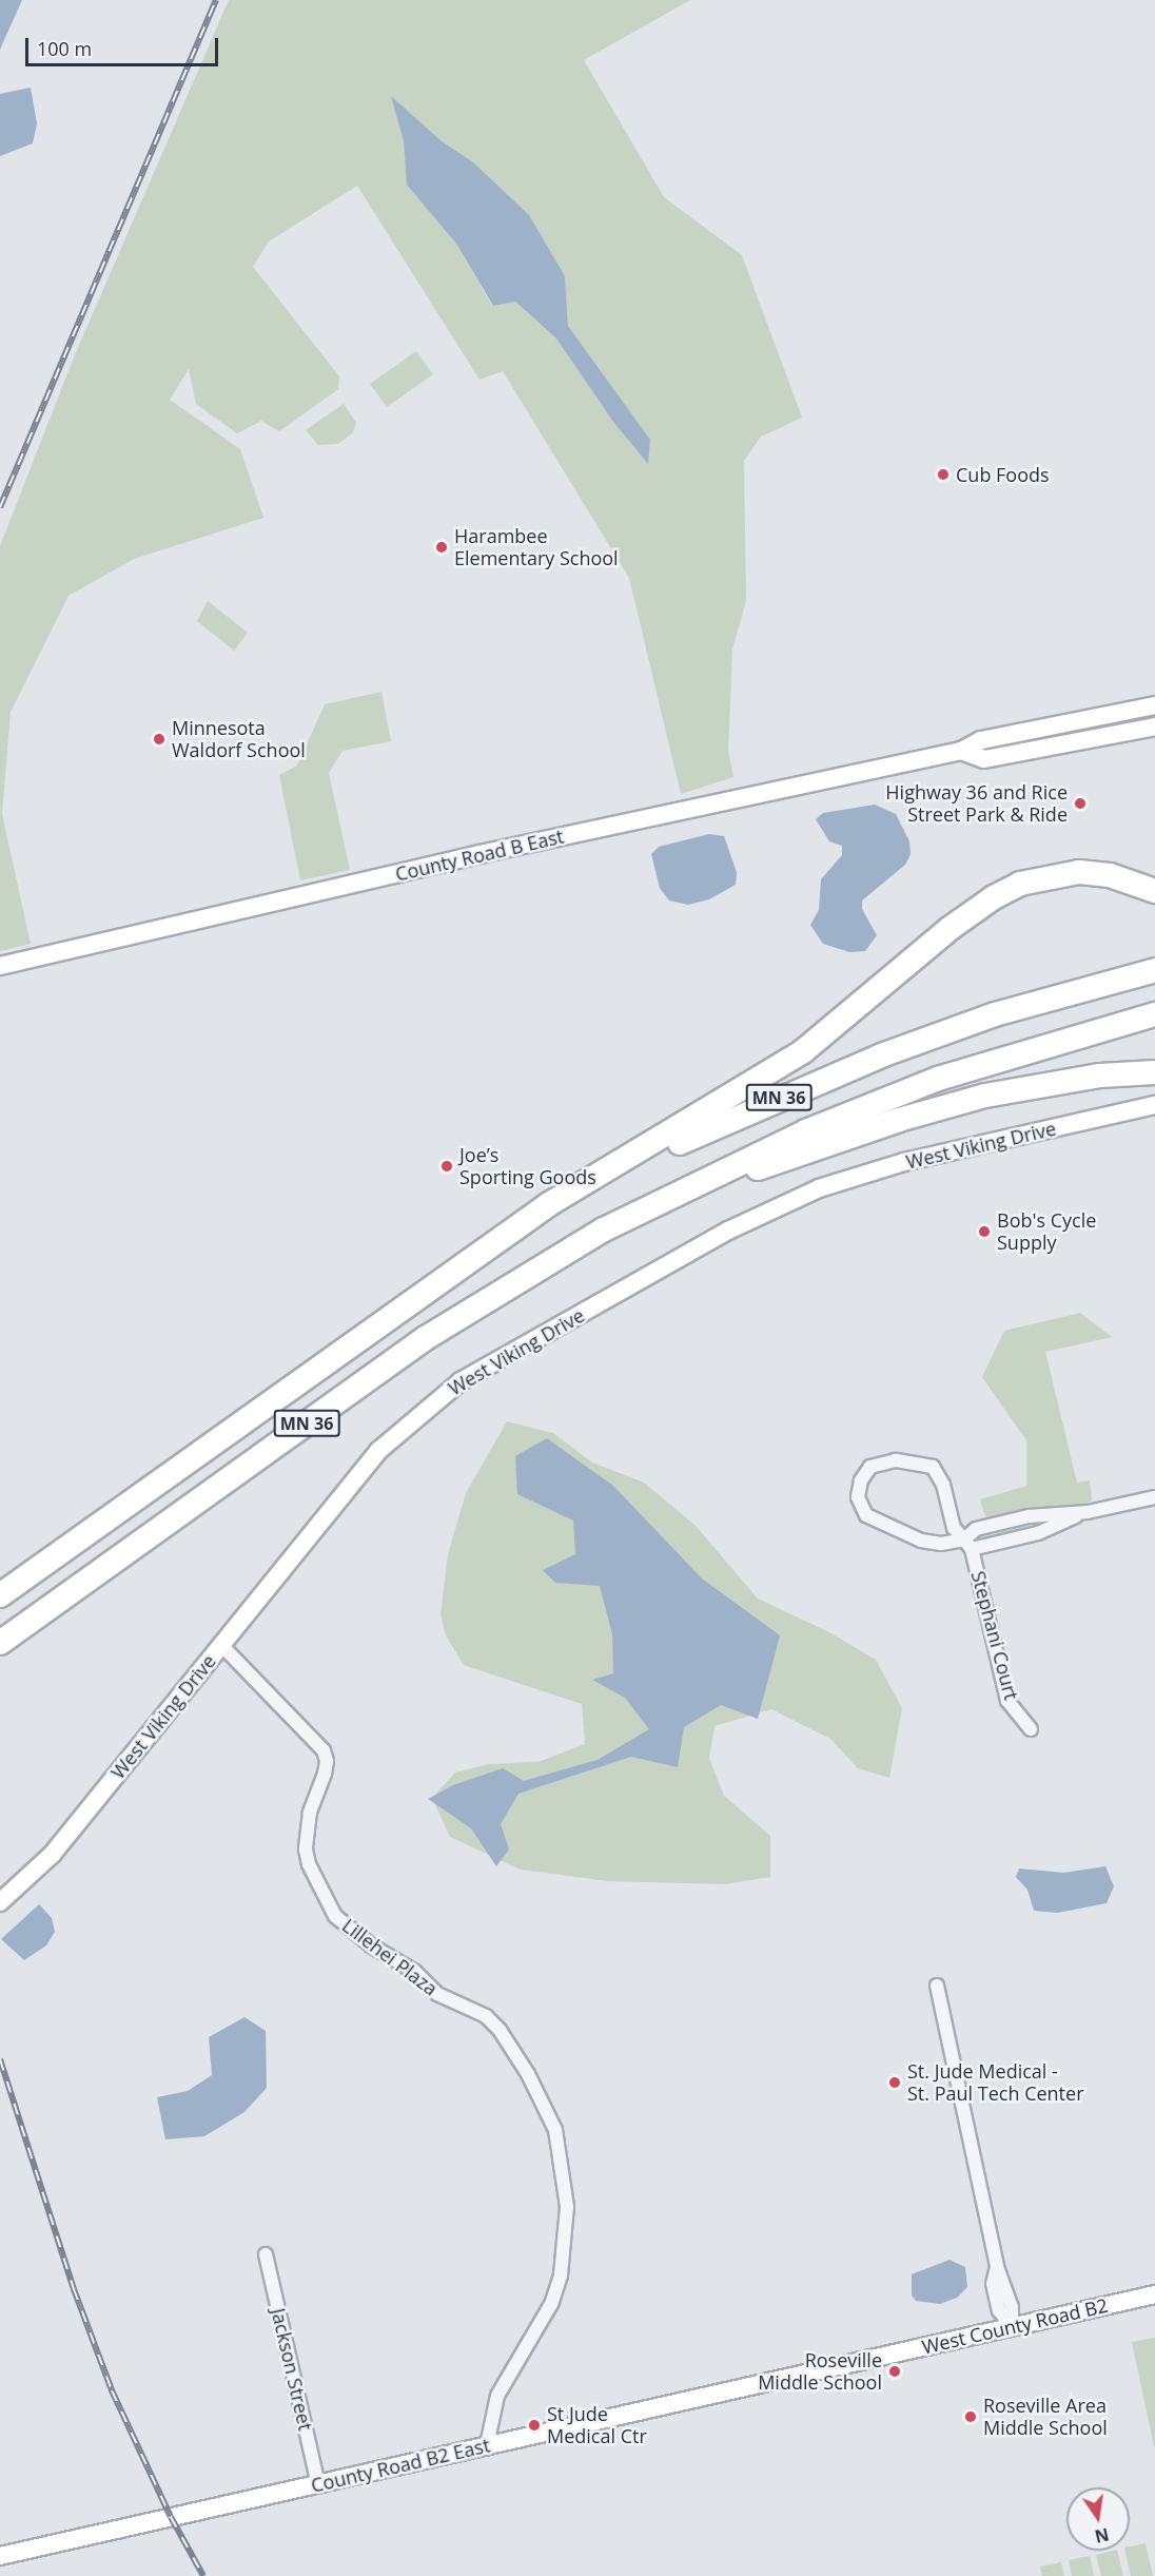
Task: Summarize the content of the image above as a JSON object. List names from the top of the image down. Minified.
{"streets":{"highway":["MN 36"],"street":["County Road B East","West Viking Drive","Stephani Court","Lillehei Plaza","West County Road B2","Jackson Street","County Road B2 East"]},"crossings":[["West Viking Drive","Lillehei Plaza"],["Lillehei Plaza","County Road B2 East"],["West County Road B2","County Road B2 East"],["Jackson Street","County Road B2 East"]],"places":["Cub Foods","Harambee Elementary School","Minnesota Waldorf School","Highway 36 and Rice Street Park & Ride","Joe’s Sporting Goods","Bob's Cycle Supply","St. Jude Medical - St. Paul Tech Center","Roseville Middle School","Roseville Area Middle School","St Jude Medical Ctr"],"scale_bar":"100 m","north":"bottom"}
